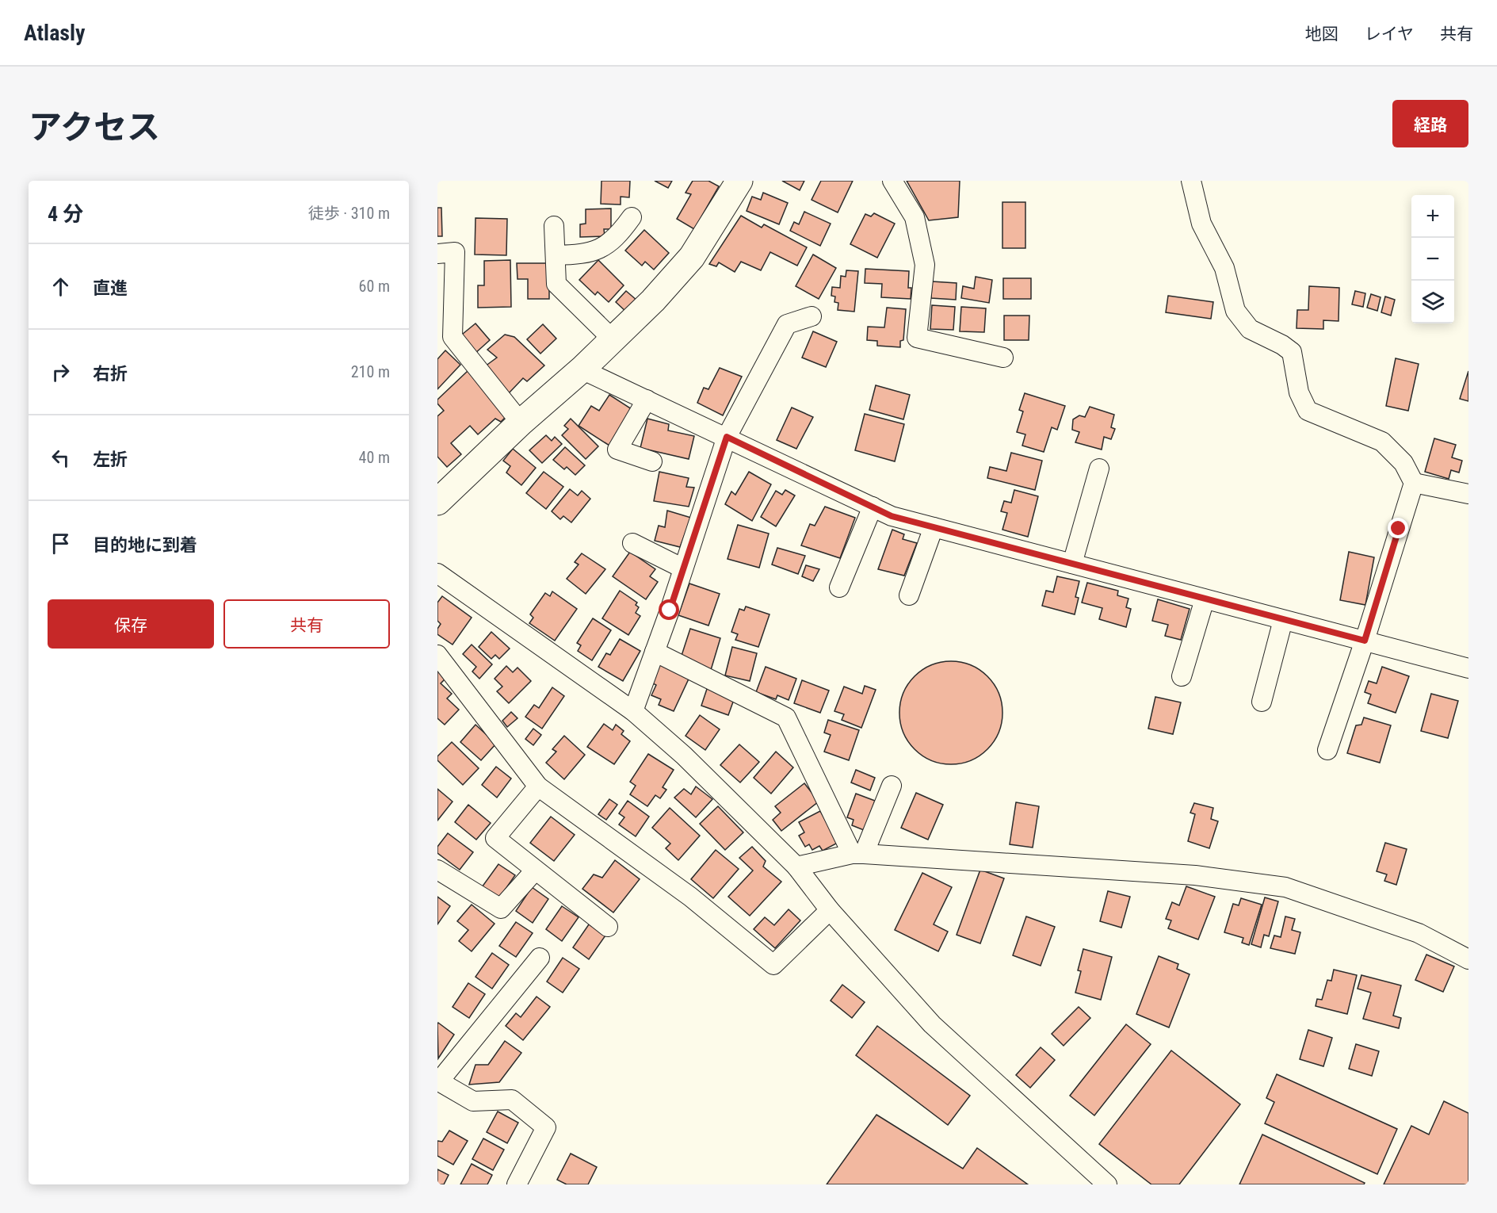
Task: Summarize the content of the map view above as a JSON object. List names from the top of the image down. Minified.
{"page":{"header":"Atlasly","nav":["地図","レイヤ","共有"],"title":"アクセス","buttons":["経路",["保存","共有"]],"heading":["4 分","徒歩 · 310 m"],"map_buttons":["+","−"],"list":[["直進","60 m"],["右折","210 m"],["左折","40 m"],"目的地に到着"]}}
